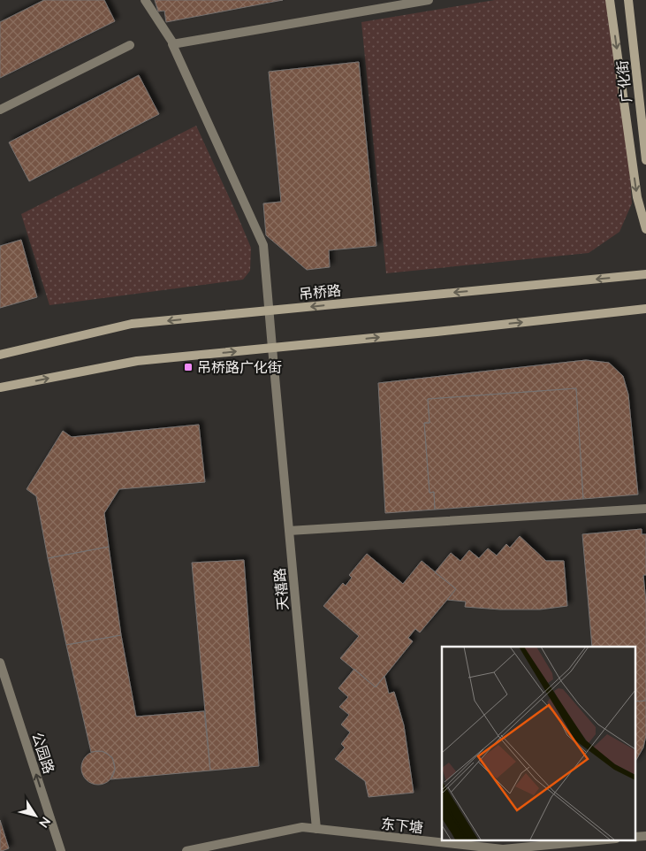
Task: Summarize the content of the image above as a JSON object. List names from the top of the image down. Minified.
{"streets":{"main road":["广化街","吊桥路"],"street":["天禧路","公园路","东下塘"]},"crossings":[["吊桥路","天禧路"],["天禧路","东下塘"]],"one_way":["公园路"],"places":{"transit":["吊桥路广化街"]},"north":"bottom right"}
